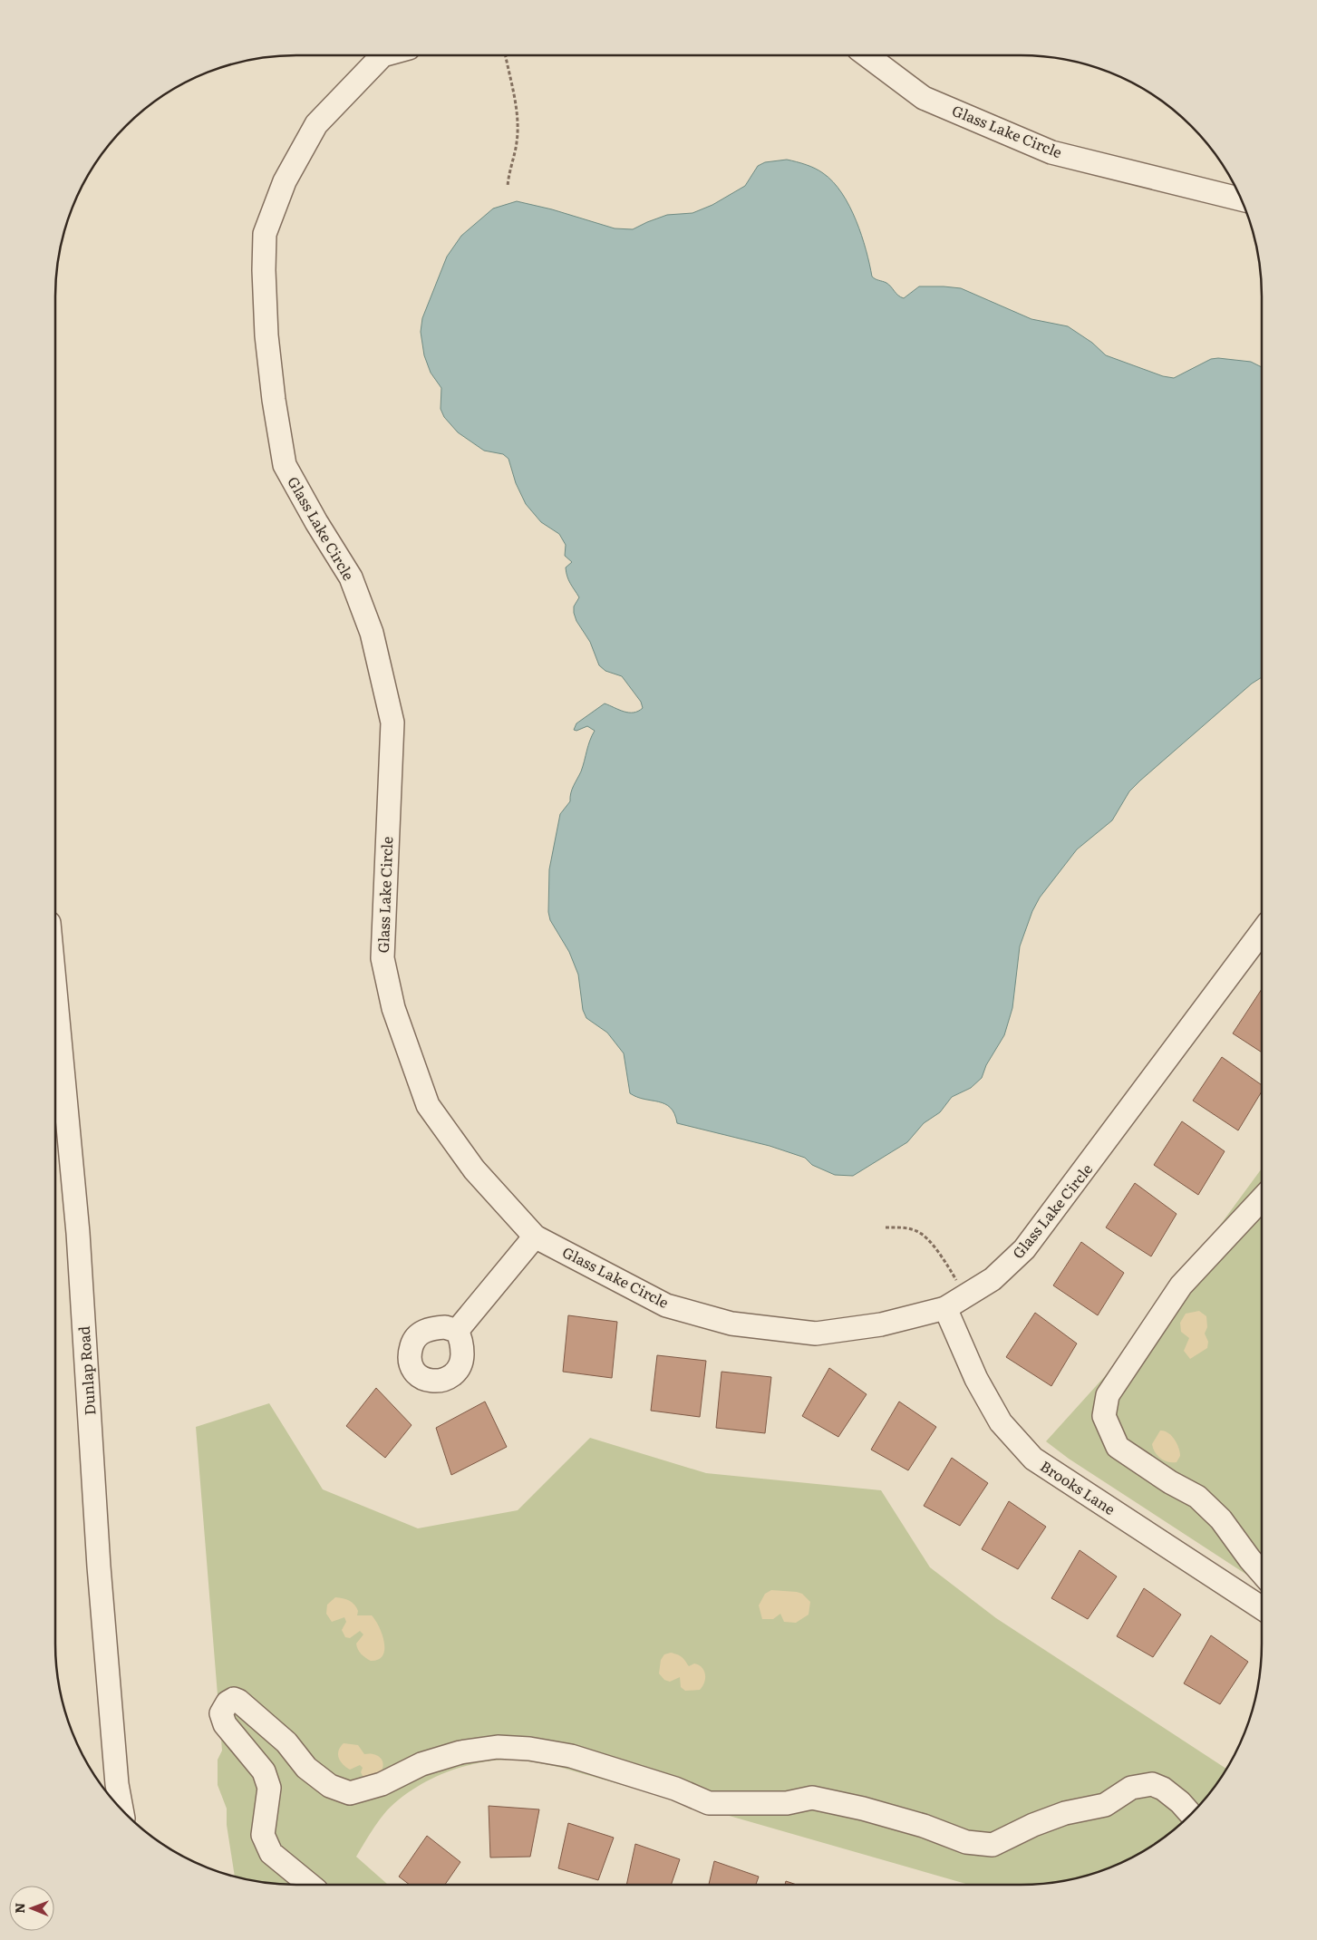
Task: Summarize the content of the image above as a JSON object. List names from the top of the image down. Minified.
{"streets":{"street":["Glass Lake Circle","Dunlap Road","Brooks Lane"]},"crossings":[["Glass Lake Circle","Brooks Lane"]],"north":"left"}
